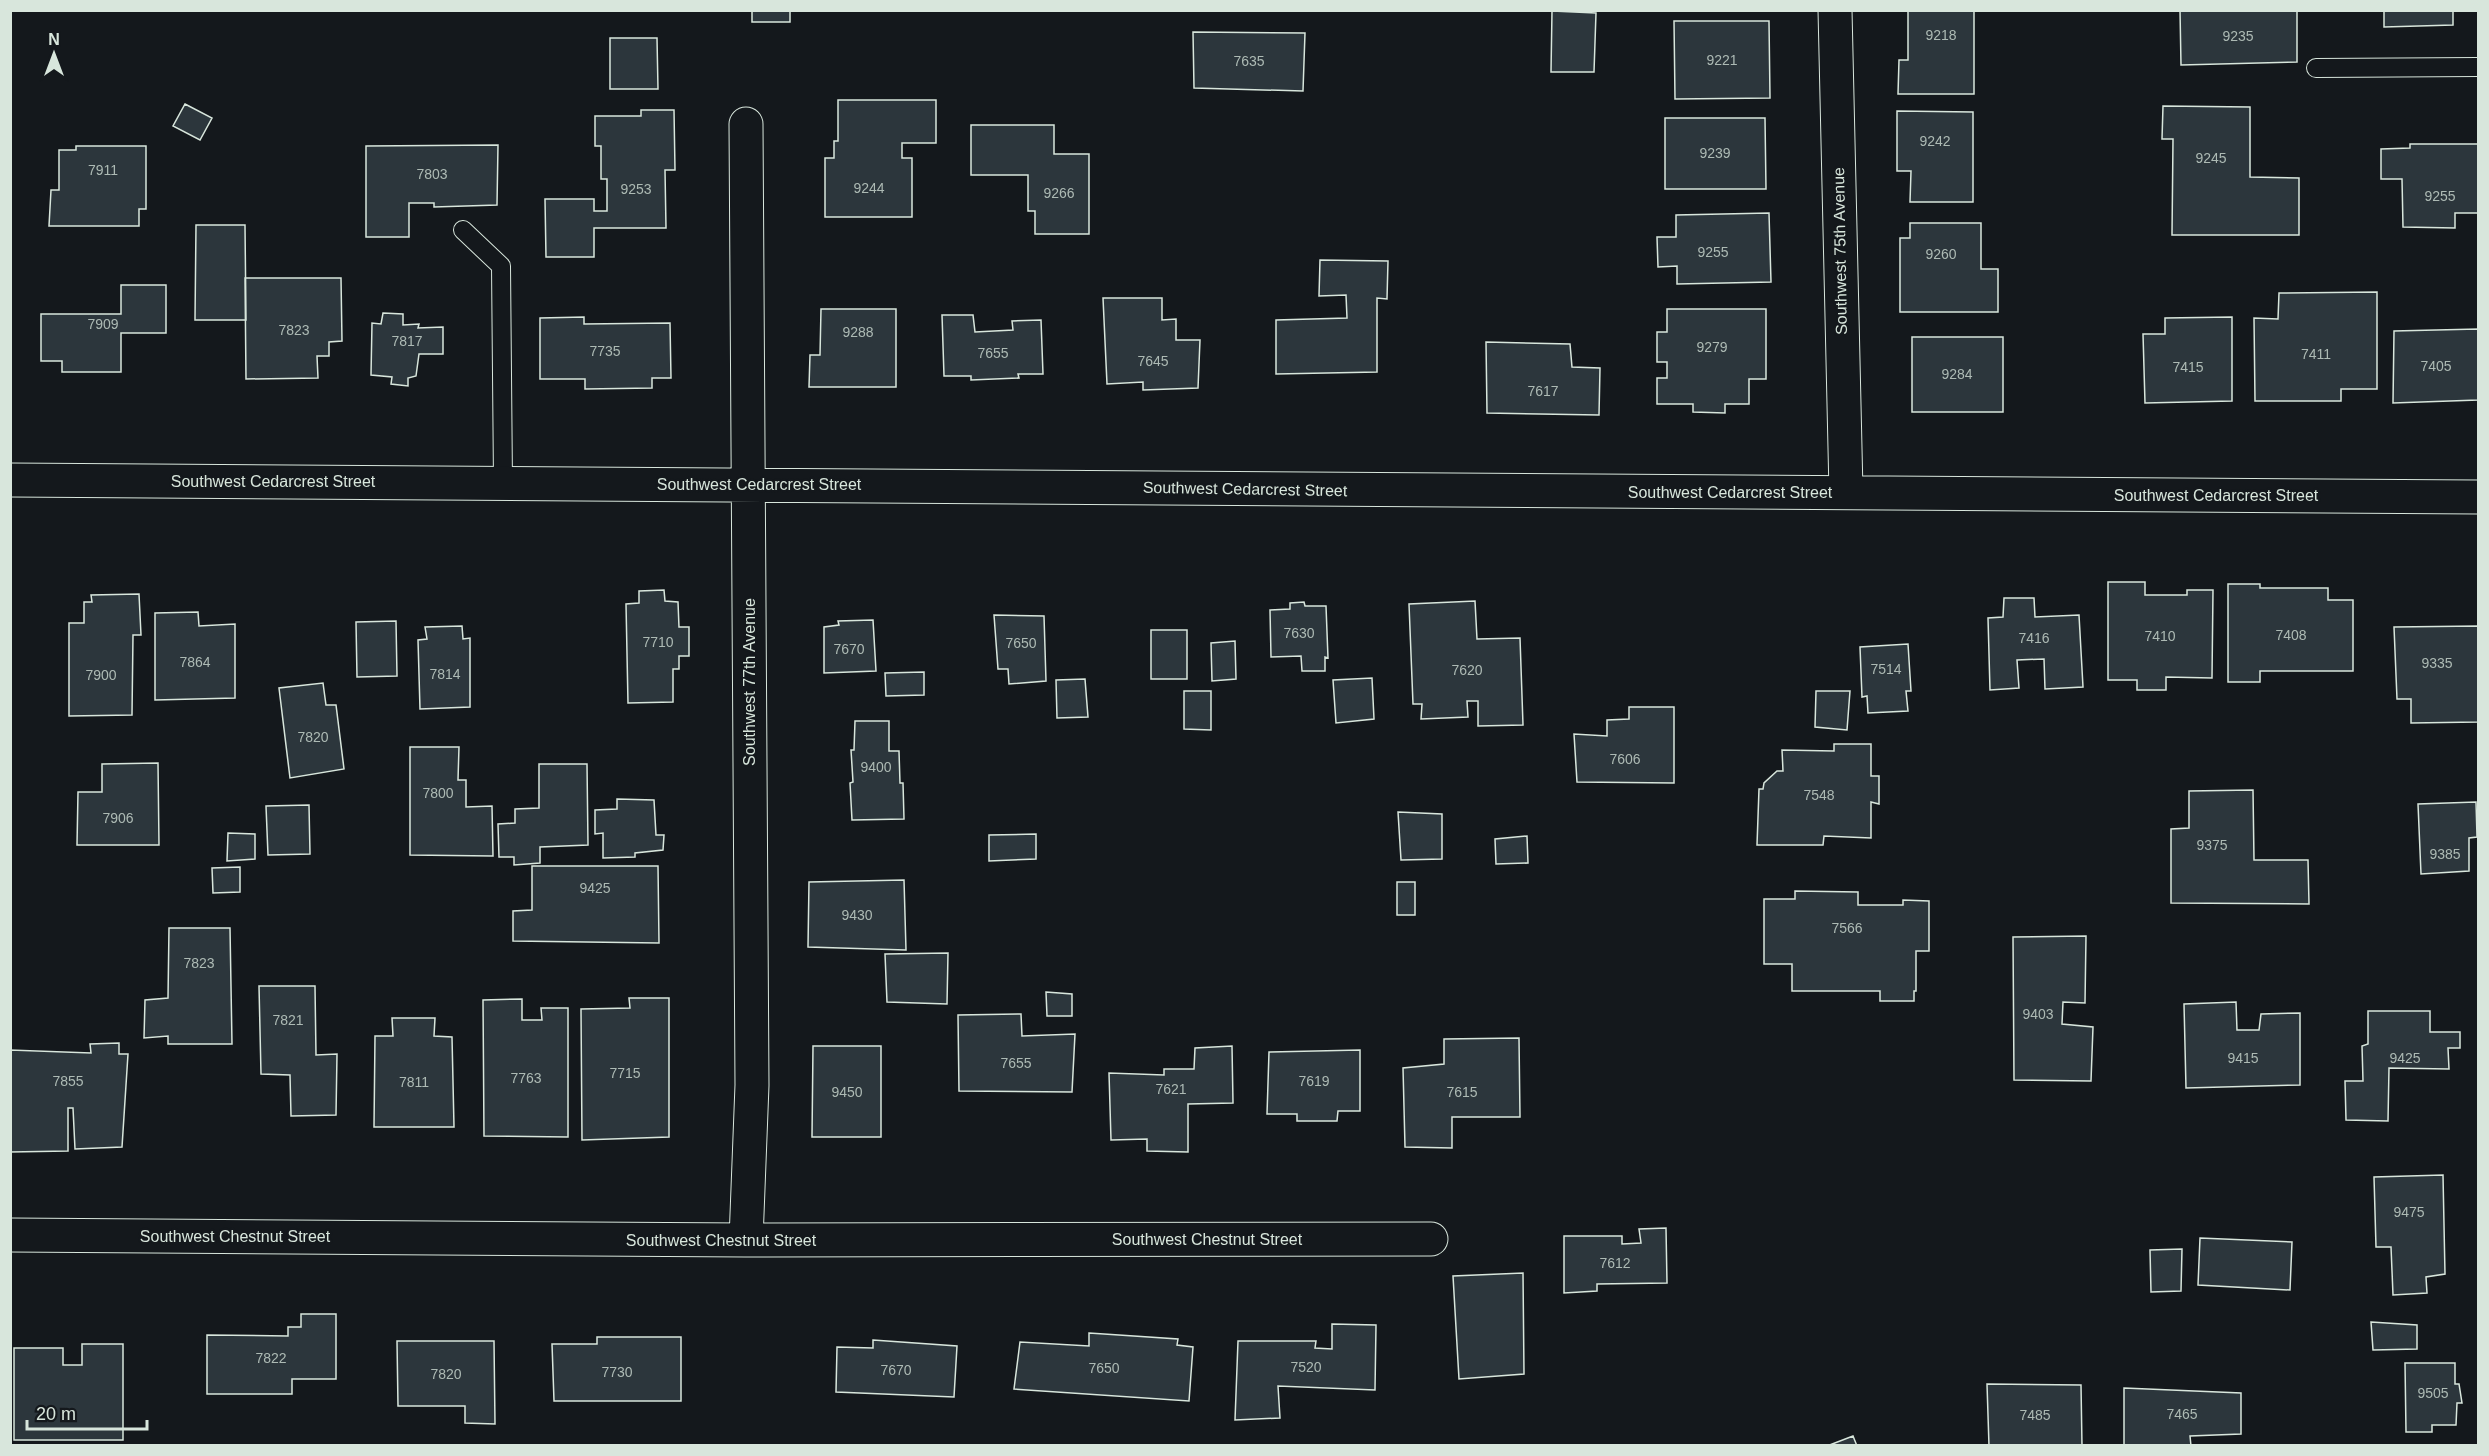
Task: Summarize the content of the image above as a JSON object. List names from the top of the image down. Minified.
{"streets":{"street":["Southwest 75th Avenue","Southwest Cedarcrest Street","Southwest 77th Avenue","Southwest Chestnut Street"]},"crossings":[["Southwest 75th Avenue","Southwest Cedarcrest Street"],["Southwest Cedarcrest Street","Southwest 77th Avenue"],["Southwest 77th Avenue","Southwest Chestnut Street"]],"house_numbers":["9218","9235","9221","7635","9242","9239","9245","7911","7803","9244","9253","9266","9255","9255","9260","7909","7823","9288","7817","9279","7735","7655","7411","7645","7405","7415","9284","7617","7630","7408","7410","7416","7710","7650","7670","7864","9335","7514","7620","7814","7900","7820","7606","9400","7800","7548","7906","9375","9385","9425","9430","7566","7823","9403","7821","9415","9425","7655","7715","7763","7855","7619","7811","7621","9450","7615","9475","7612","7822","7520","7650","7670","7730","7820","9505","7465","7485"],"scale_bar":"20 m","north":"top"}
